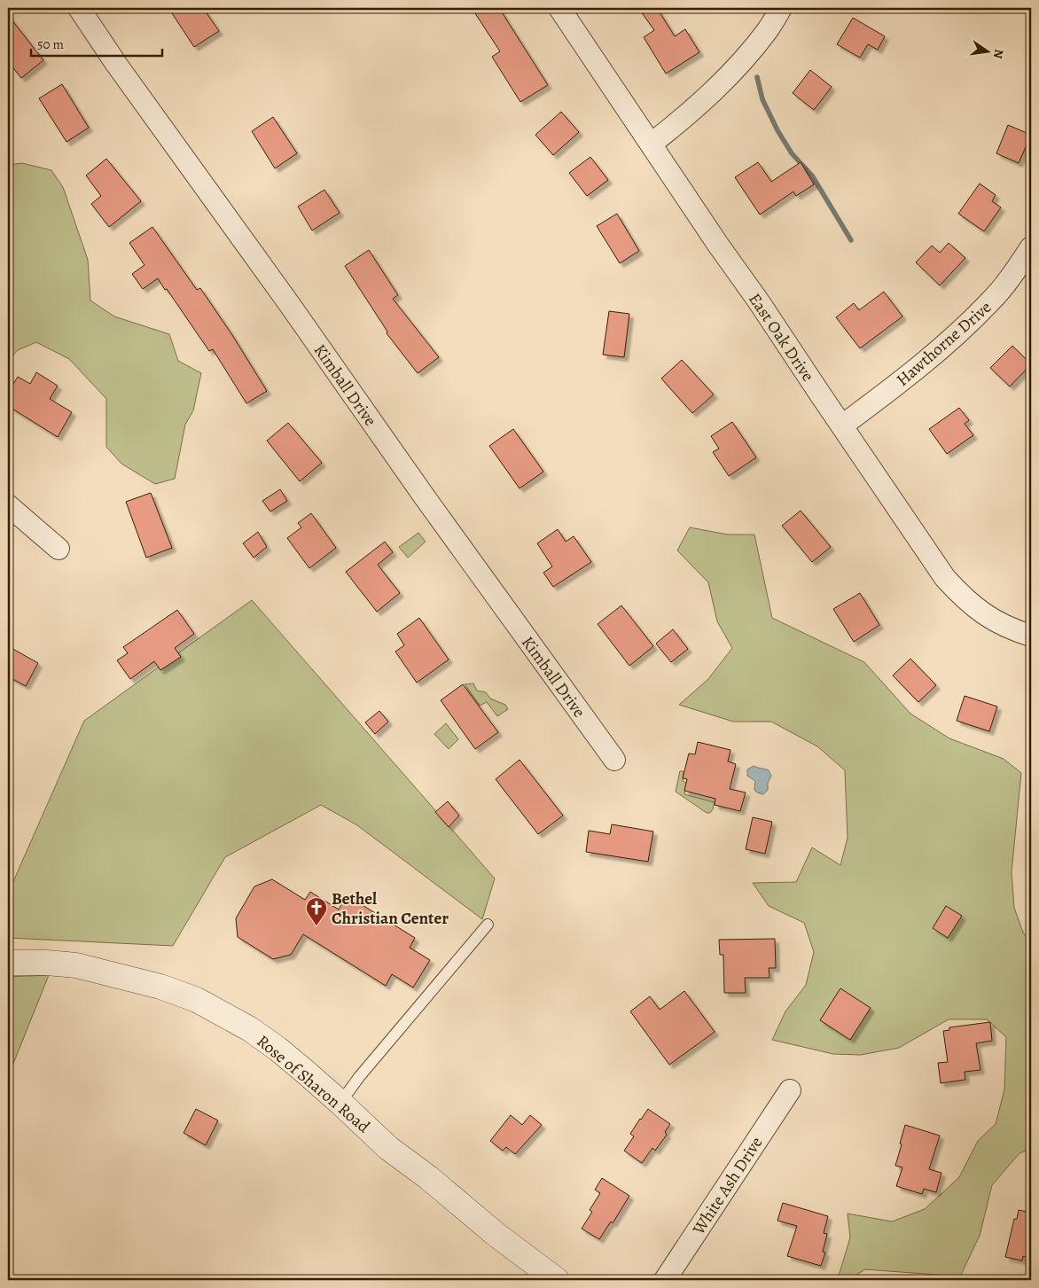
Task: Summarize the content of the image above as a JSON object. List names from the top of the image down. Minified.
{"streets":{"street":["East Oak Drive","Hawthorne Drive","Kimball Drive","Rose of Sharon Road","White Ash Drive"]},"crossings":[["East Oak Drive","Hawthorne Drive"]],"places":{"church":["Bethel Christian Center"]},"scale_bar":"50 m","north":"right"}
